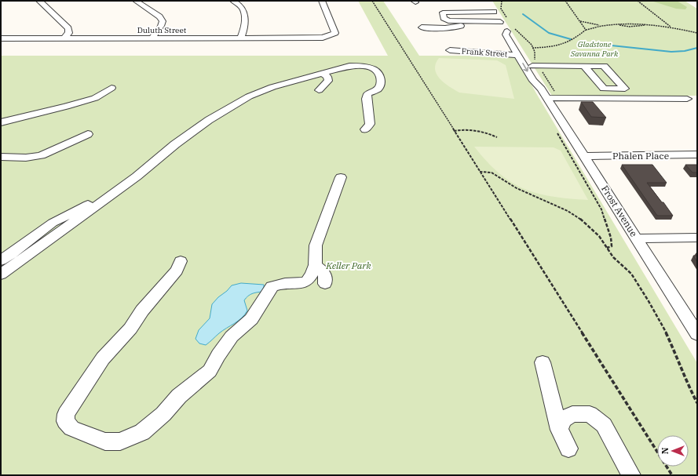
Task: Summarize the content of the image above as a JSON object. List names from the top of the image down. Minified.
{"streets":{"street":["Duluth Street","Frank Street","Phalen Place","Frost Avenue"]},"crossings":[["Frank Street","Frost Avenue"],["Phalen Place","Frost Avenue"]],"parks":["Gladstone Savanna Park","Keller Park"],"north":"left"}
